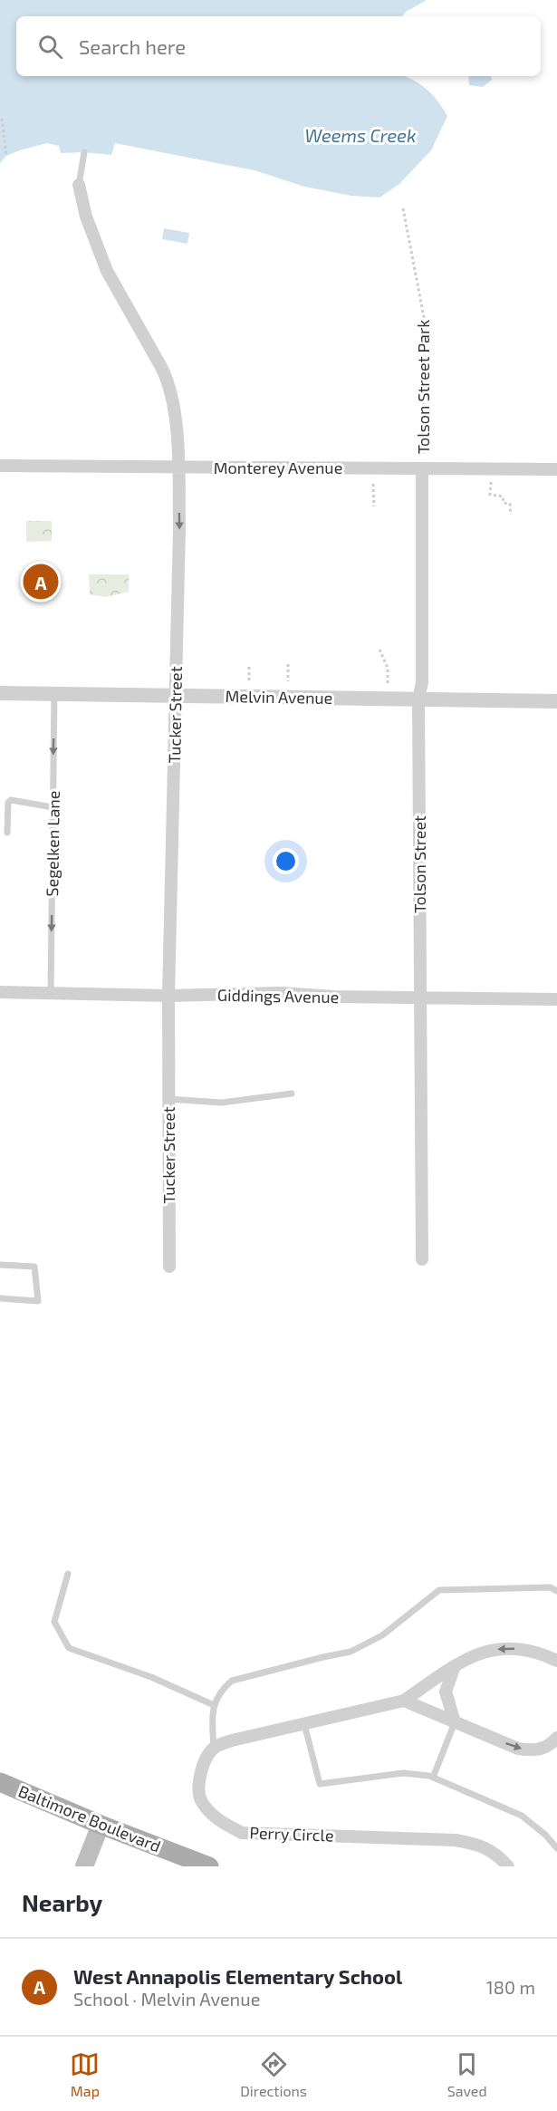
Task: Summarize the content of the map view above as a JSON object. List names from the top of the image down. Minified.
{"streets":{"main road":["Baltimore Boulevard"],"street":["Monterey Avenue","Melvin Avenue","Tucker Street","Tolson Street","Giddings Avenue","Perry Circle"],"lane":["Segelken Lane"],"path":["Tolson Street Park"]},"crossings":[["Tolson Street Park","Monterey Avenue"],["Tolson Street Park","Tolson Street"],["Monterey Avenue","Tucker Street"],["Monterey Avenue","Tolson Street"],["Melvin Avenue","Tucker Street"],["Melvin Avenue","Segelken Lane"],["Melvin Avenue","Tolson Street"],["Tucker Street","Giddings Avenue"],["Segelken Lane","Giddings Avenue"],["Tolson Street","Giddings Avenue"]],"one_way":["Segelken Lane"],"water":["Weems Creek"],"page":{"search":"Search here","pins":"A","heading":"Nearby","list":[{"mark":"A","name":"West Annapolis Elementary School","note":"School · Melvin Avenue","value":"180 m"}],"nav":["Map","Directions","Saved"]}}
